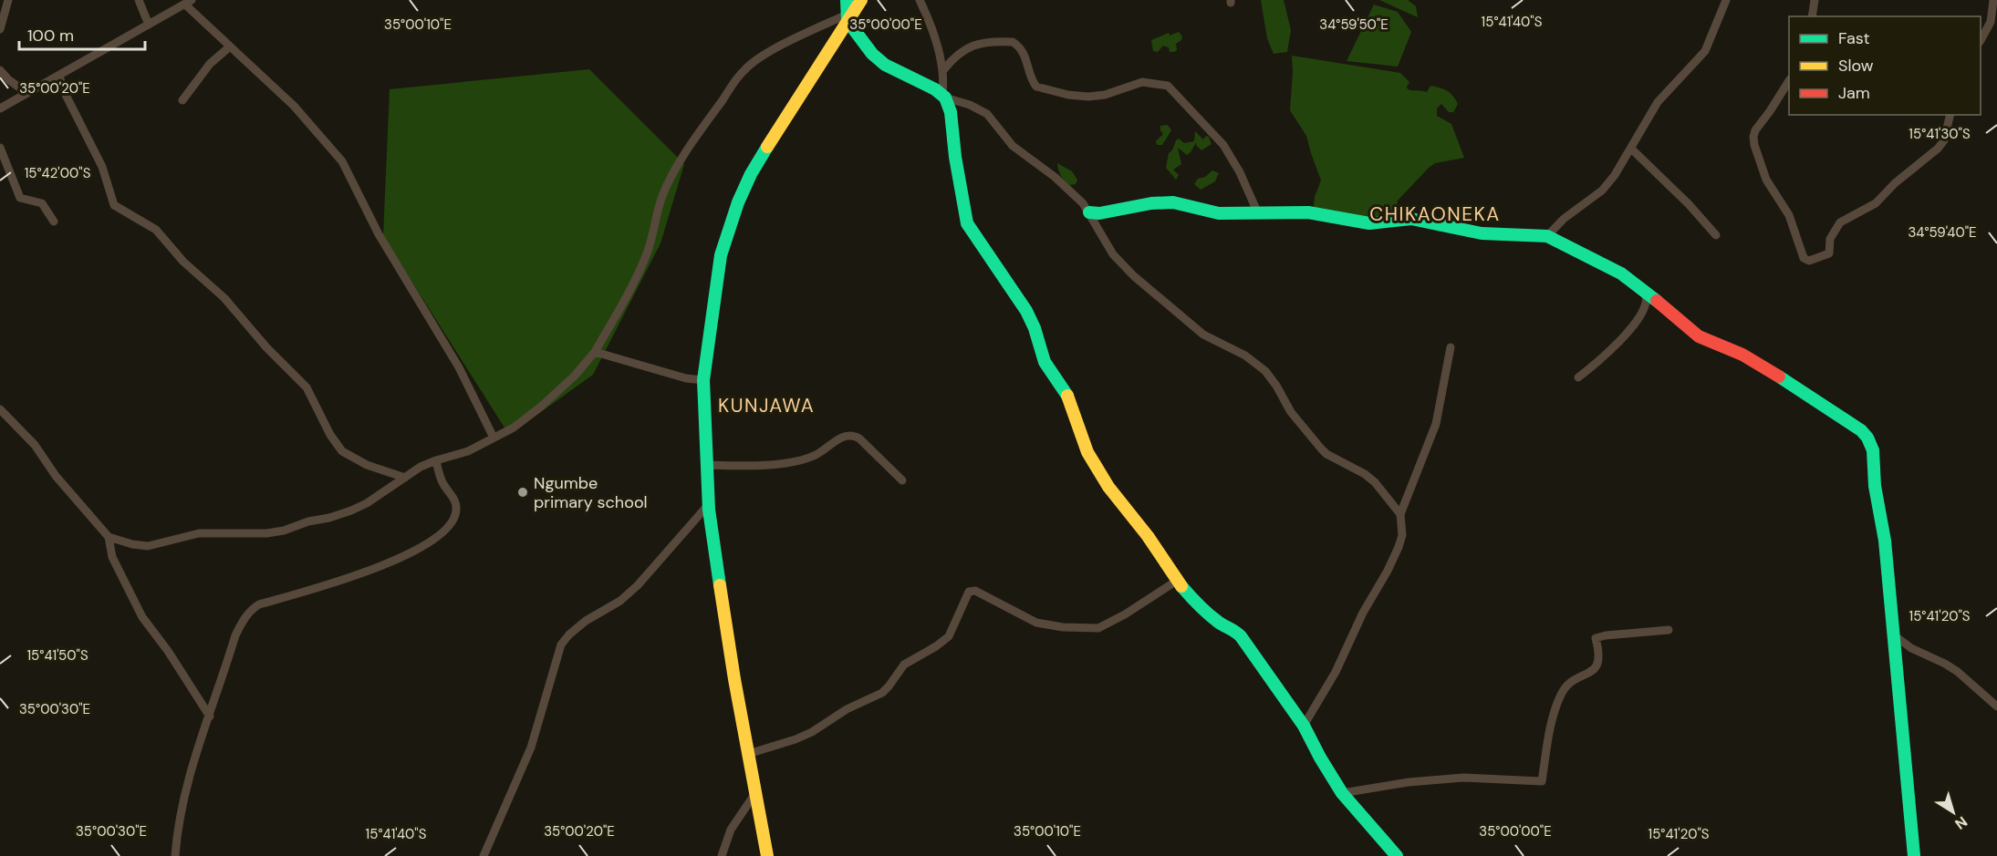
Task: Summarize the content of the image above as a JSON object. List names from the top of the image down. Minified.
{"districts":["CHIKAONEKA","KUNJAWA"],"places":["Ngumbe primary school"],"legend":["Fast","Slow","Jam"],"scale_bar":"100 m","north":"bottom right","coordinates":["15°41'40\"S","35°00'10\"E","35°00'00\"E","34°59'50\"E","35°00'20\"E","15°41'30\"S","15°42'00\"S","34°59'40\"E","15°41'20\"S","15°41'50\"S","35°00'30\"E"]}
